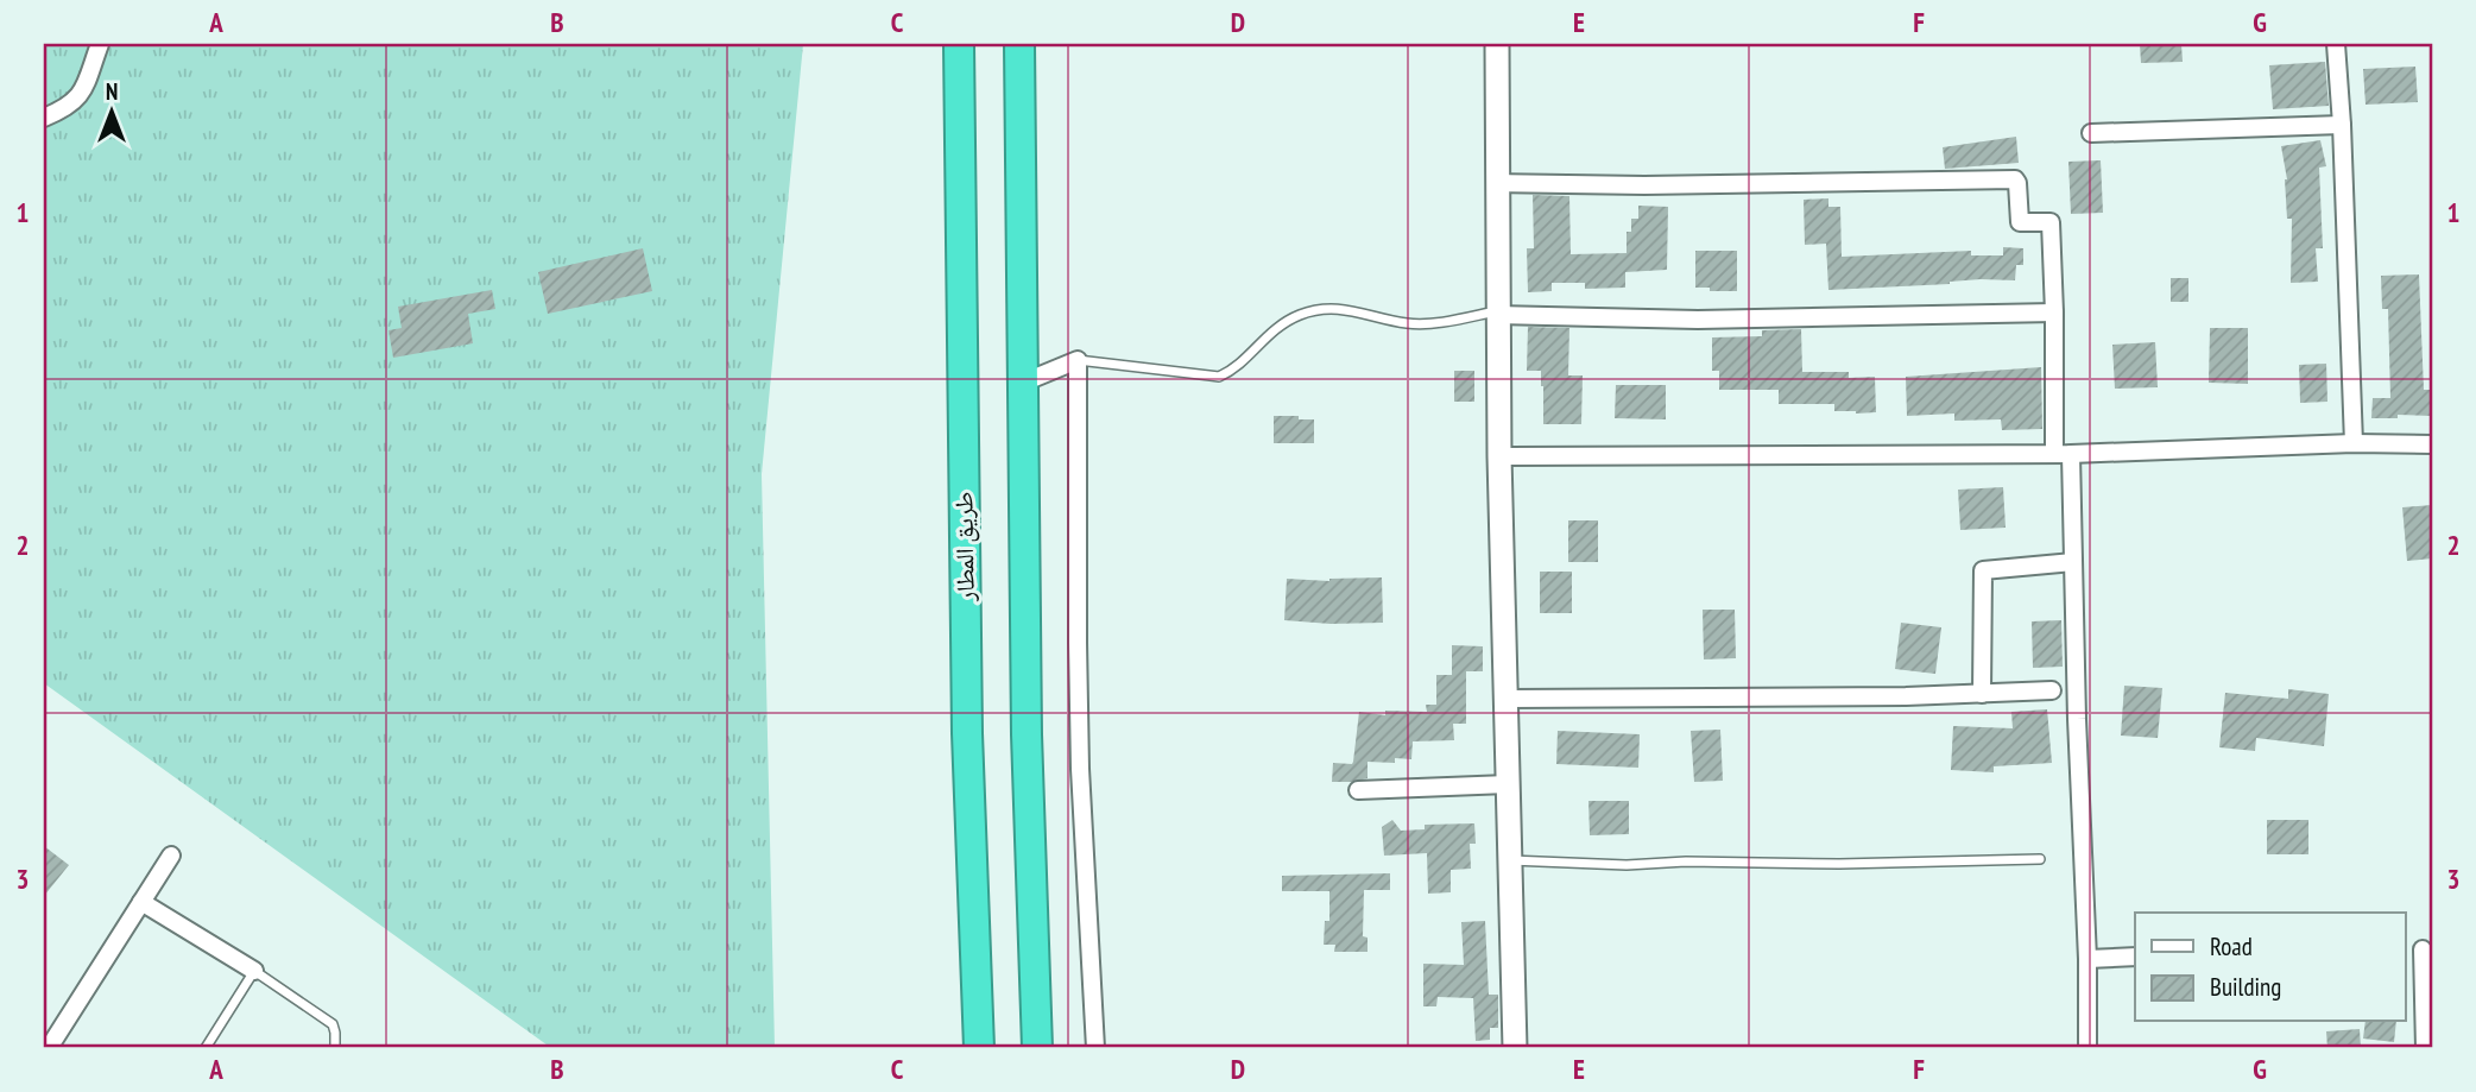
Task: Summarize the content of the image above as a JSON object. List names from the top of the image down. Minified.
{"streets":{"highway":["طريق المطار"]},"legend":["Road","Building"],"north":"top","grid":{"columns":["A","B","C","D","E","F","G"],"rows":["1","2","3"]}}
